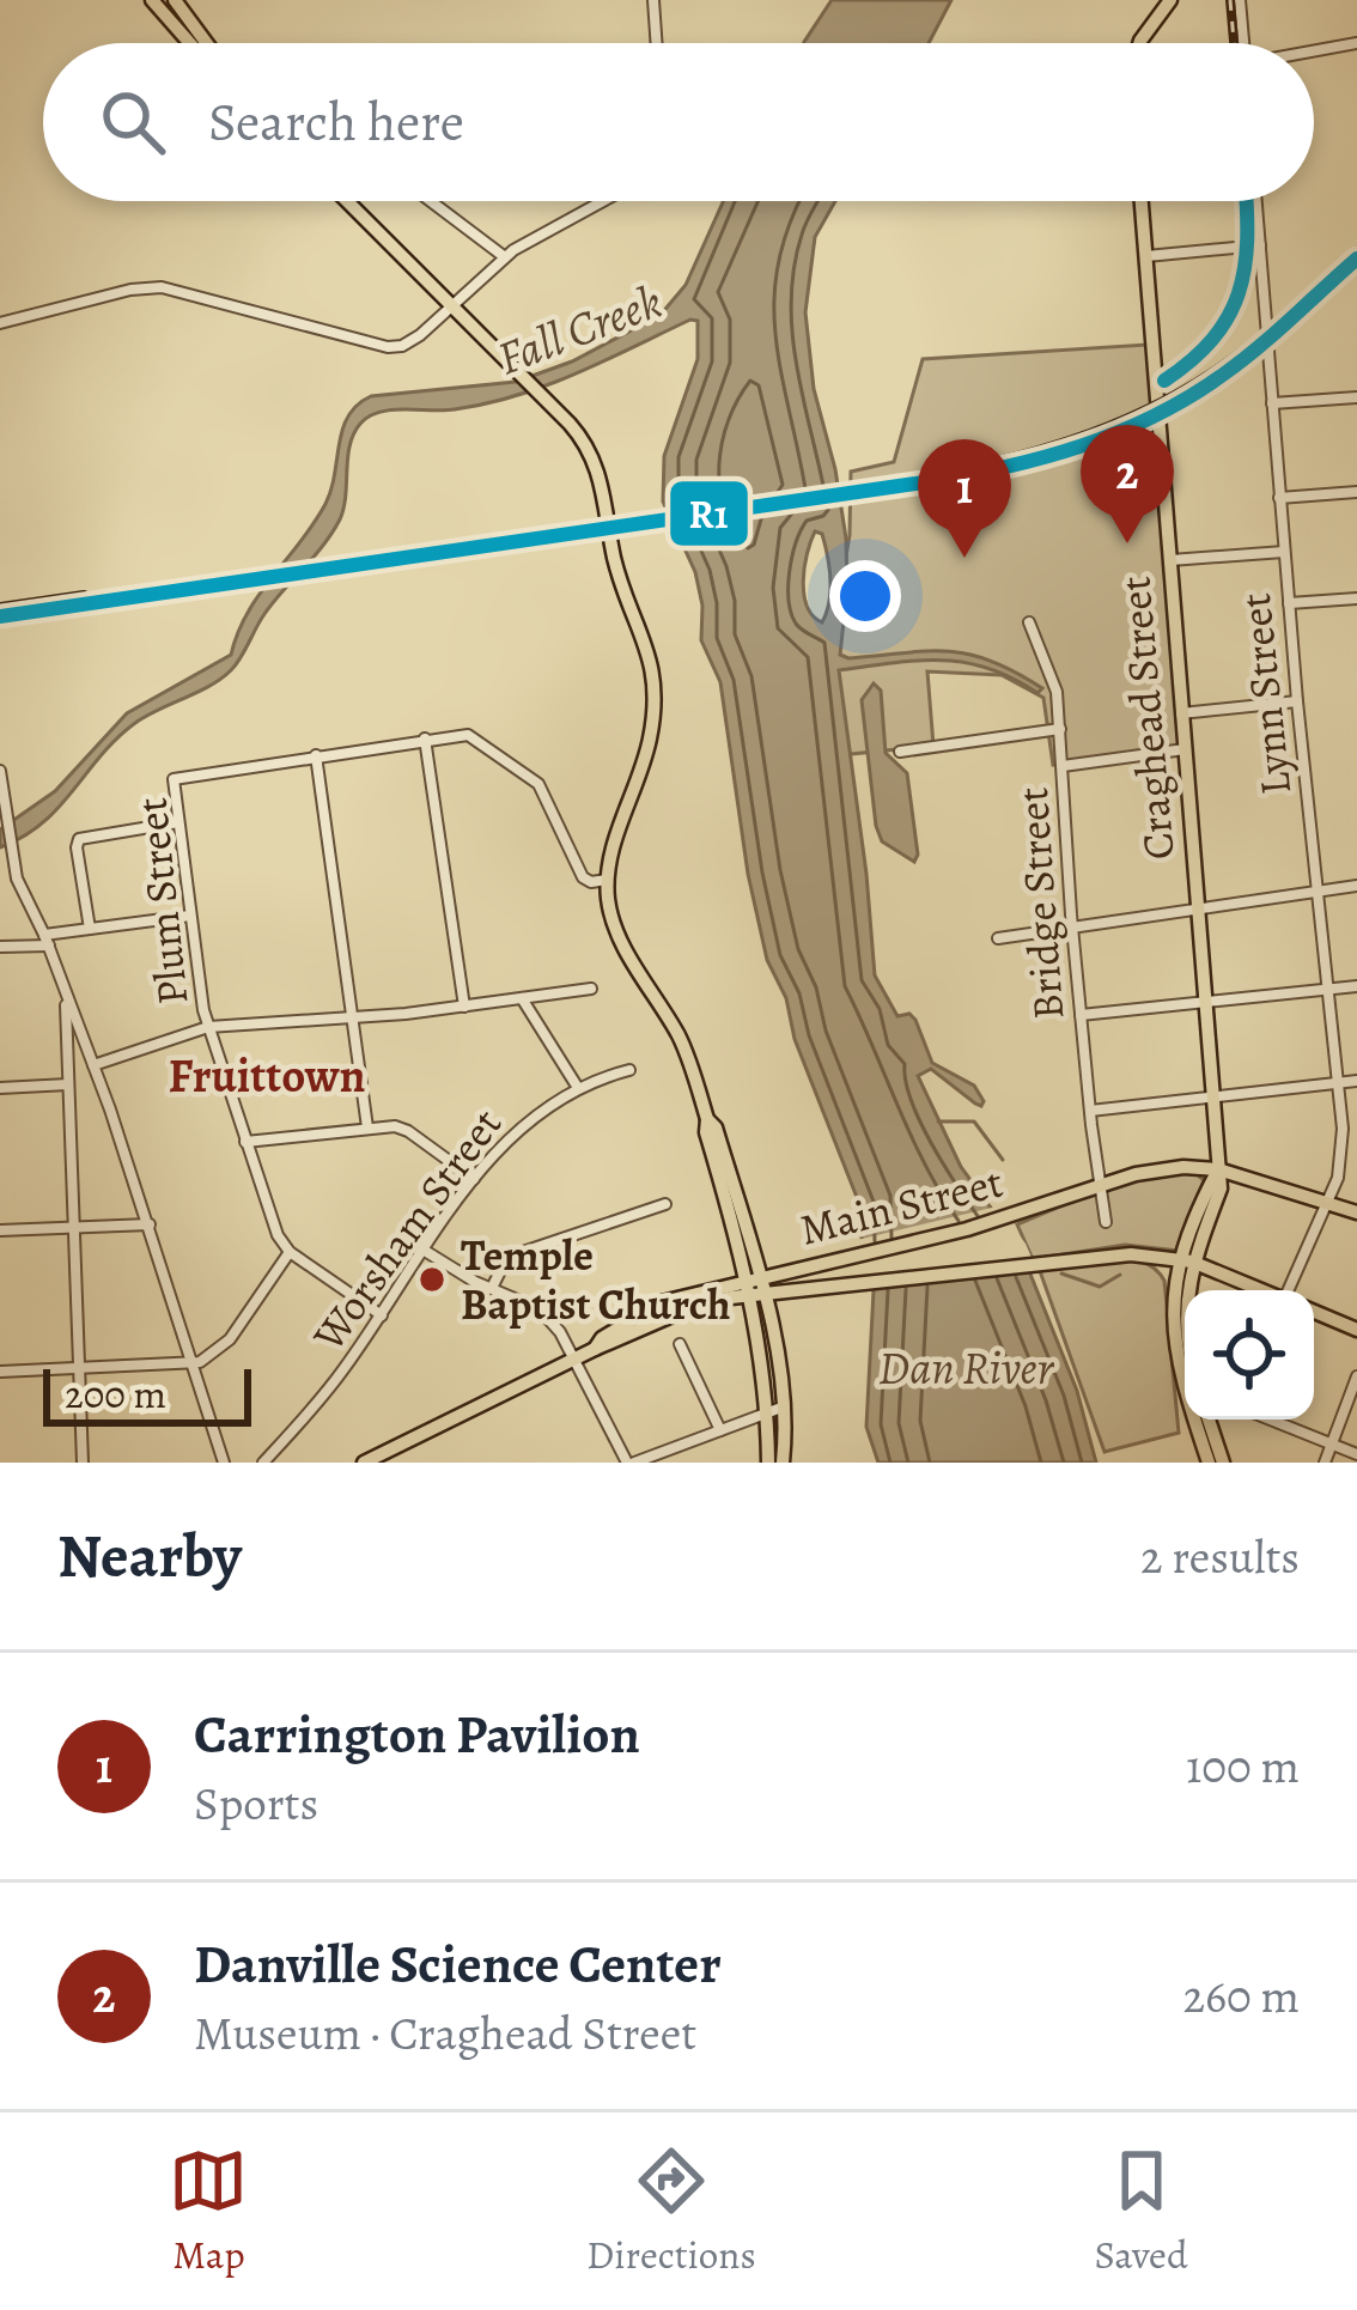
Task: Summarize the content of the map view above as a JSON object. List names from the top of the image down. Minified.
{"streets":{"main road":["Craghead Street","Main Street"],"street":["Lynn Street","Plum Street","Bridge Street","Worsham Street"]},"crossings":[["Craghead Street","Main Street"],["Bridge Street","Main Street"]],"districts":["Fruittown"],"water":["Fall Creek","Dan River"],"places":["Temple Baptist Church"],"lines":["transit line R1"],"scale_bar":"200 m","page":{"search":"Search here","pins":["2","1"],"scale":"200 m","heading":["Nearby","2 results"],"list":[{"mark":"1","name":"Carrington Pavilion","note":"Sports","value":"100 m"},{"mark":"2","name":"Danville Science Center","note":"Museum · Craghead Street","value":"260 m"}],"nav":["Map","Directions","Saved"]}}
